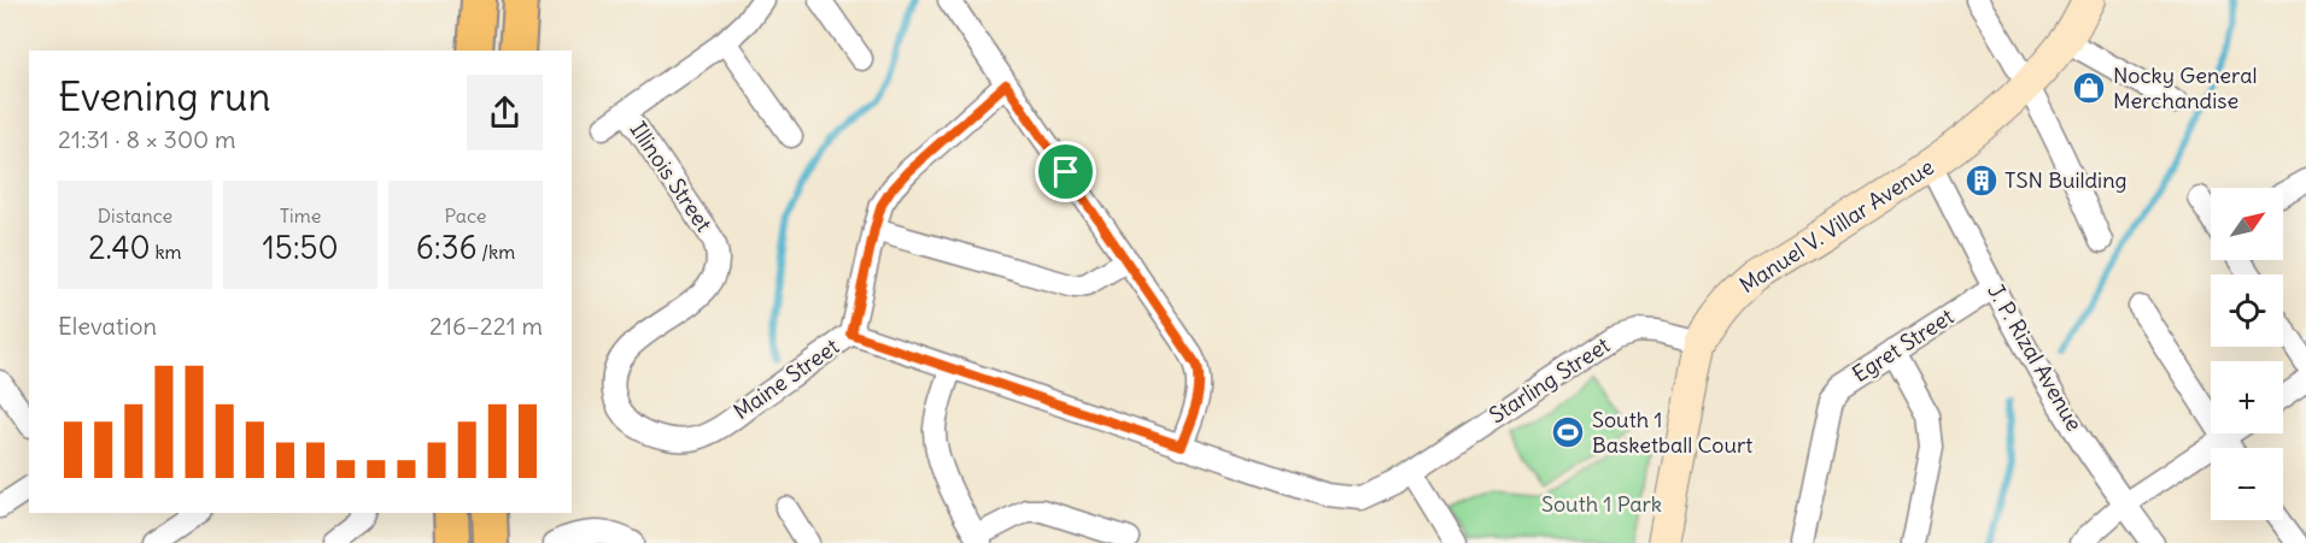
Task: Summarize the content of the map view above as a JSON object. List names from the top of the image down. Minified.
{"streets":{"street":["Illinois Street","Manuel V. Villar Avenue","Egret Street","J. P. Rizal Avenue","Maine Street","Starling Street"]},"crossings":[["Illinois Street","Maine Street"],["Manuel V. Villar Avenue","J. P. Rizal Avenue"],["Manuel V. Villar Avenue","Starling Street"],["Egret Street","J. P. Rizal Avenue"],["Maine Street","Starling Street"]],"parks":["South 1 Park"],"places":{"shop":["Nocky General Merchandise"],"building":["TSN Building"],"sports":["South 1 Basketball Court"]},"north":"top right","page":{"heading":["Evening run","21:31 · 8 × 300 m"],"stats":[["Distance","2.40 km"],["Time","15:50"],["Pace","6:36 /km"]],"map_buttons":["+","−"],"chart":["Elevation","216–221 m"]}}
